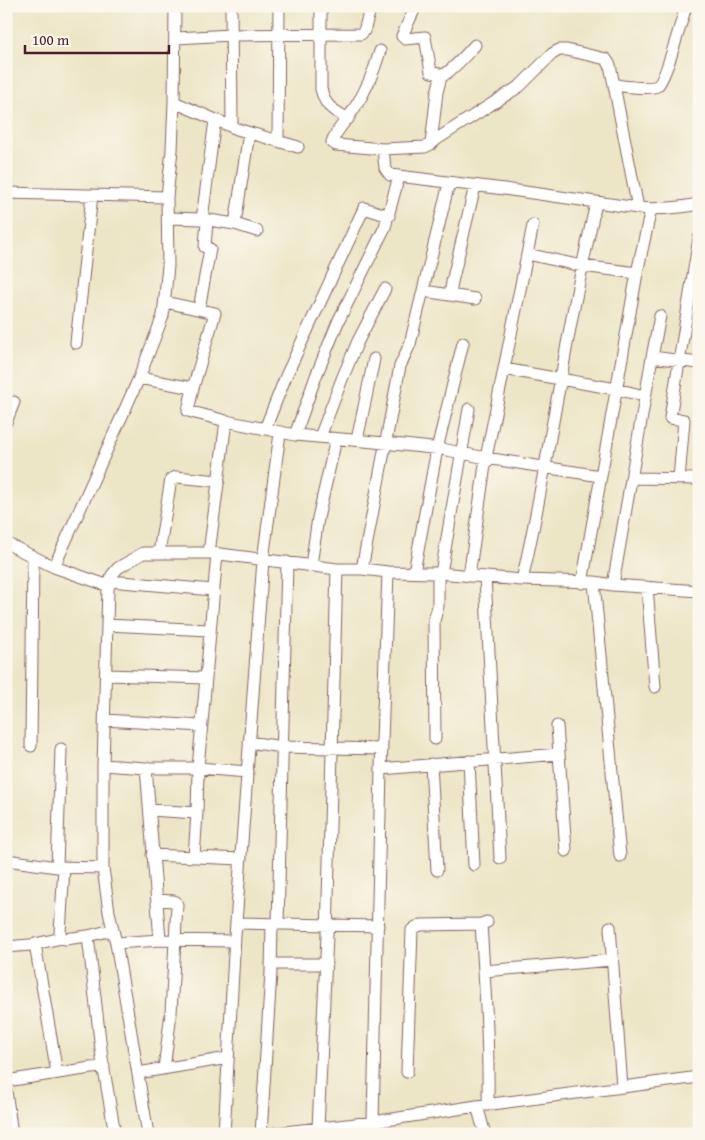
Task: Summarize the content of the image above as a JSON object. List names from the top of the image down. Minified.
{"scale_bar":"100 m"}
